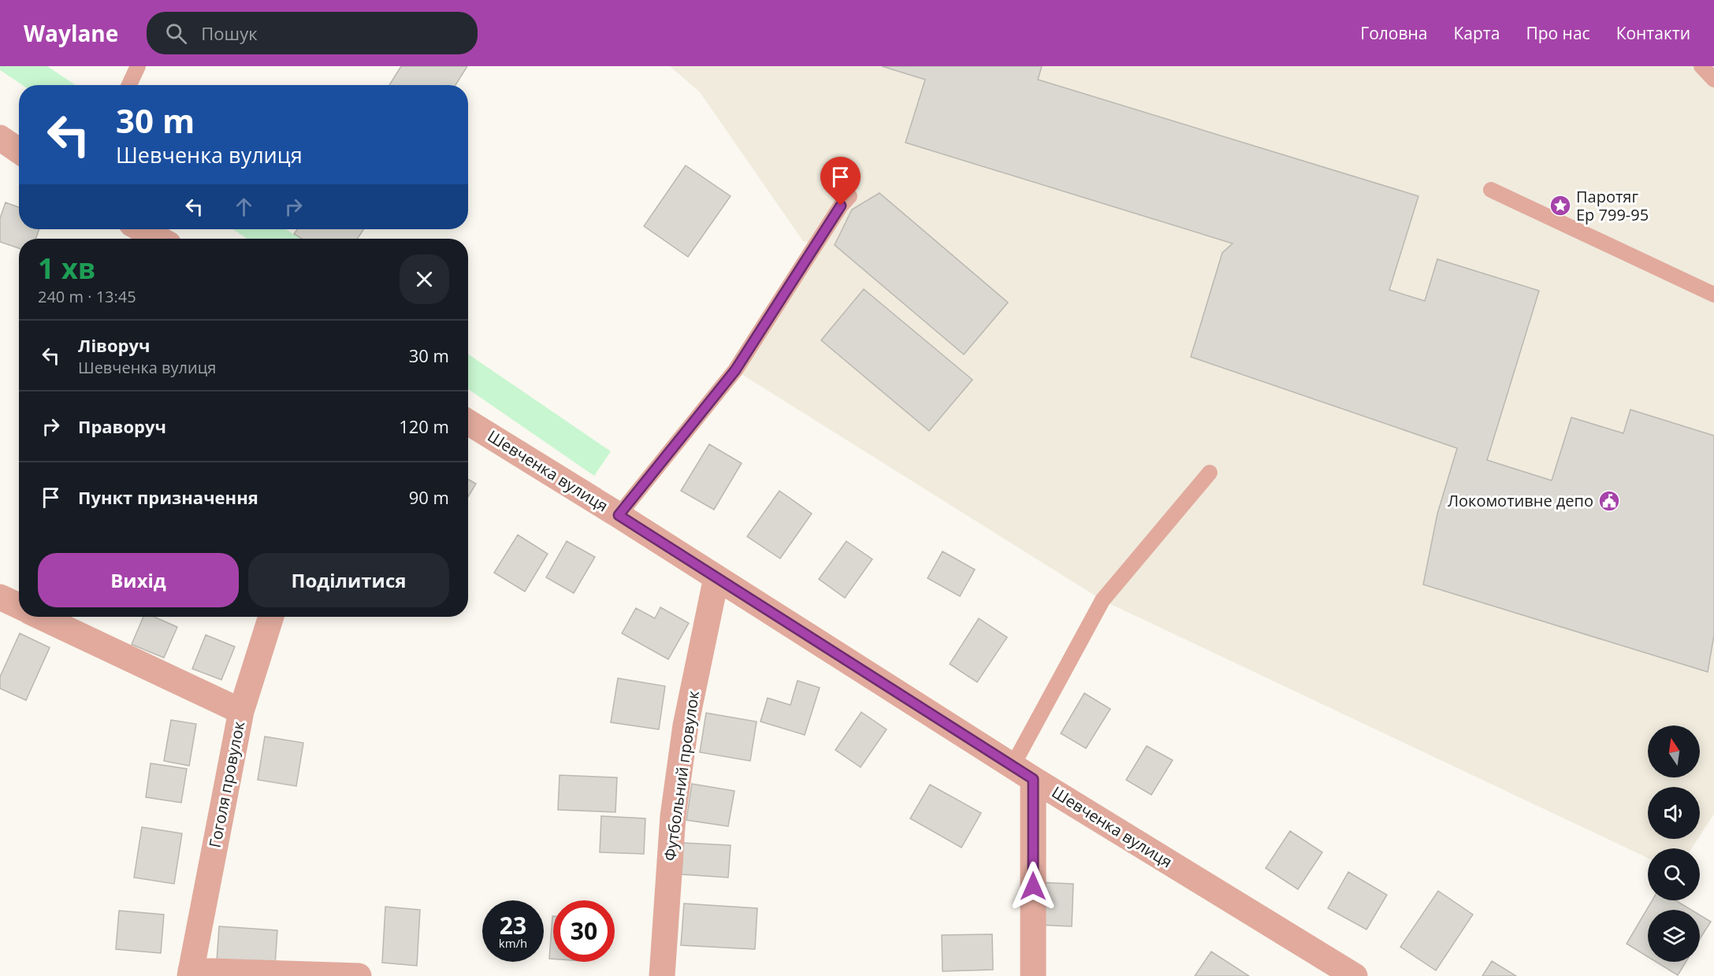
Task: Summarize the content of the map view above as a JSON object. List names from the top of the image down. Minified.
{"streets":{"street":["Шевченка вулиця","Футбольний провулок","Гоголя провулок"]},"crossings":[["Шевченка вулиця","Футбольний провулок"]],"places":{"place":["Паротяг Ер 799-95"],"public building":["Локомотивне депо"]},"north":"top","page":{"header":"Waylane","search":"Пошук","nav":["Головна","Карта","Про нас","Контакти"],"turn":["30 m","Шевченка вулиця"],"heading":["1 хв","240 m · 13:45"],"list":[{"name":"Ліворуч","note":"Шевченка вулиця","value":"30 m"},{"name":"Праворуч","value":"120 m"},{"name":"Пункт призначення","value":"90 m"}],"buttons":["Вихід","Поділитися"],"speed":"23 km/h","limit":"30"}}
